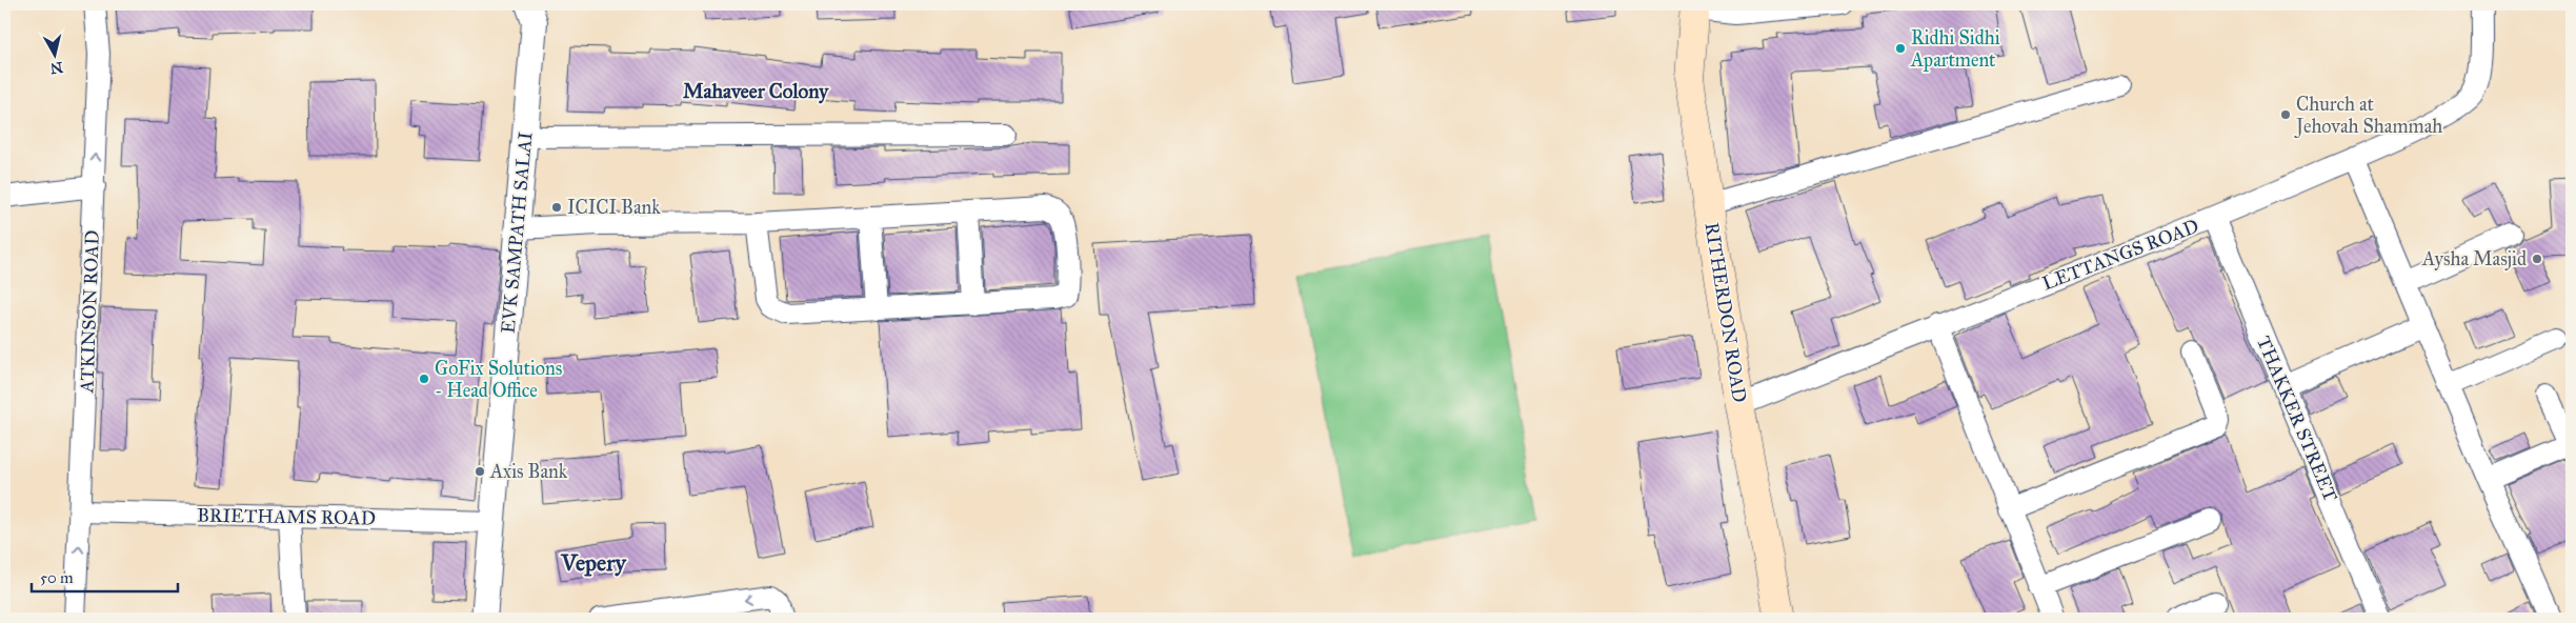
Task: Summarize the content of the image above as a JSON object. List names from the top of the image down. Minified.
{"streets":{"main road":["RITHERDON ROAD"],"street":["EVK SAMPATH SALAI","LETTANGS ROAD","ATKINSON ROAD","THAKKER STREET","BRIETHAMS ROAD"]},"crossings":[["EVK SAMPATH SALAI","BRIETHAMS ROAD"],["LETTANGS ROAD","RITHERDON ROAD"],["LETTANGS ROAD","THAKKER STREET"],["ATKINSON ROAD","BRIETHAMS ROAD"]],"one_way":["ATKINSON ROAD"],"districts":["Mahaveer Colony","Vepery"],"places":["Ridhi Sidhi Apartment","Church at Jehovah Shammah","ICICI Bank","Aysha Masjid","GoFix Solutions - Head Office","Axis Bank"],"scale_bar":"50 m","north":"bottom"}
